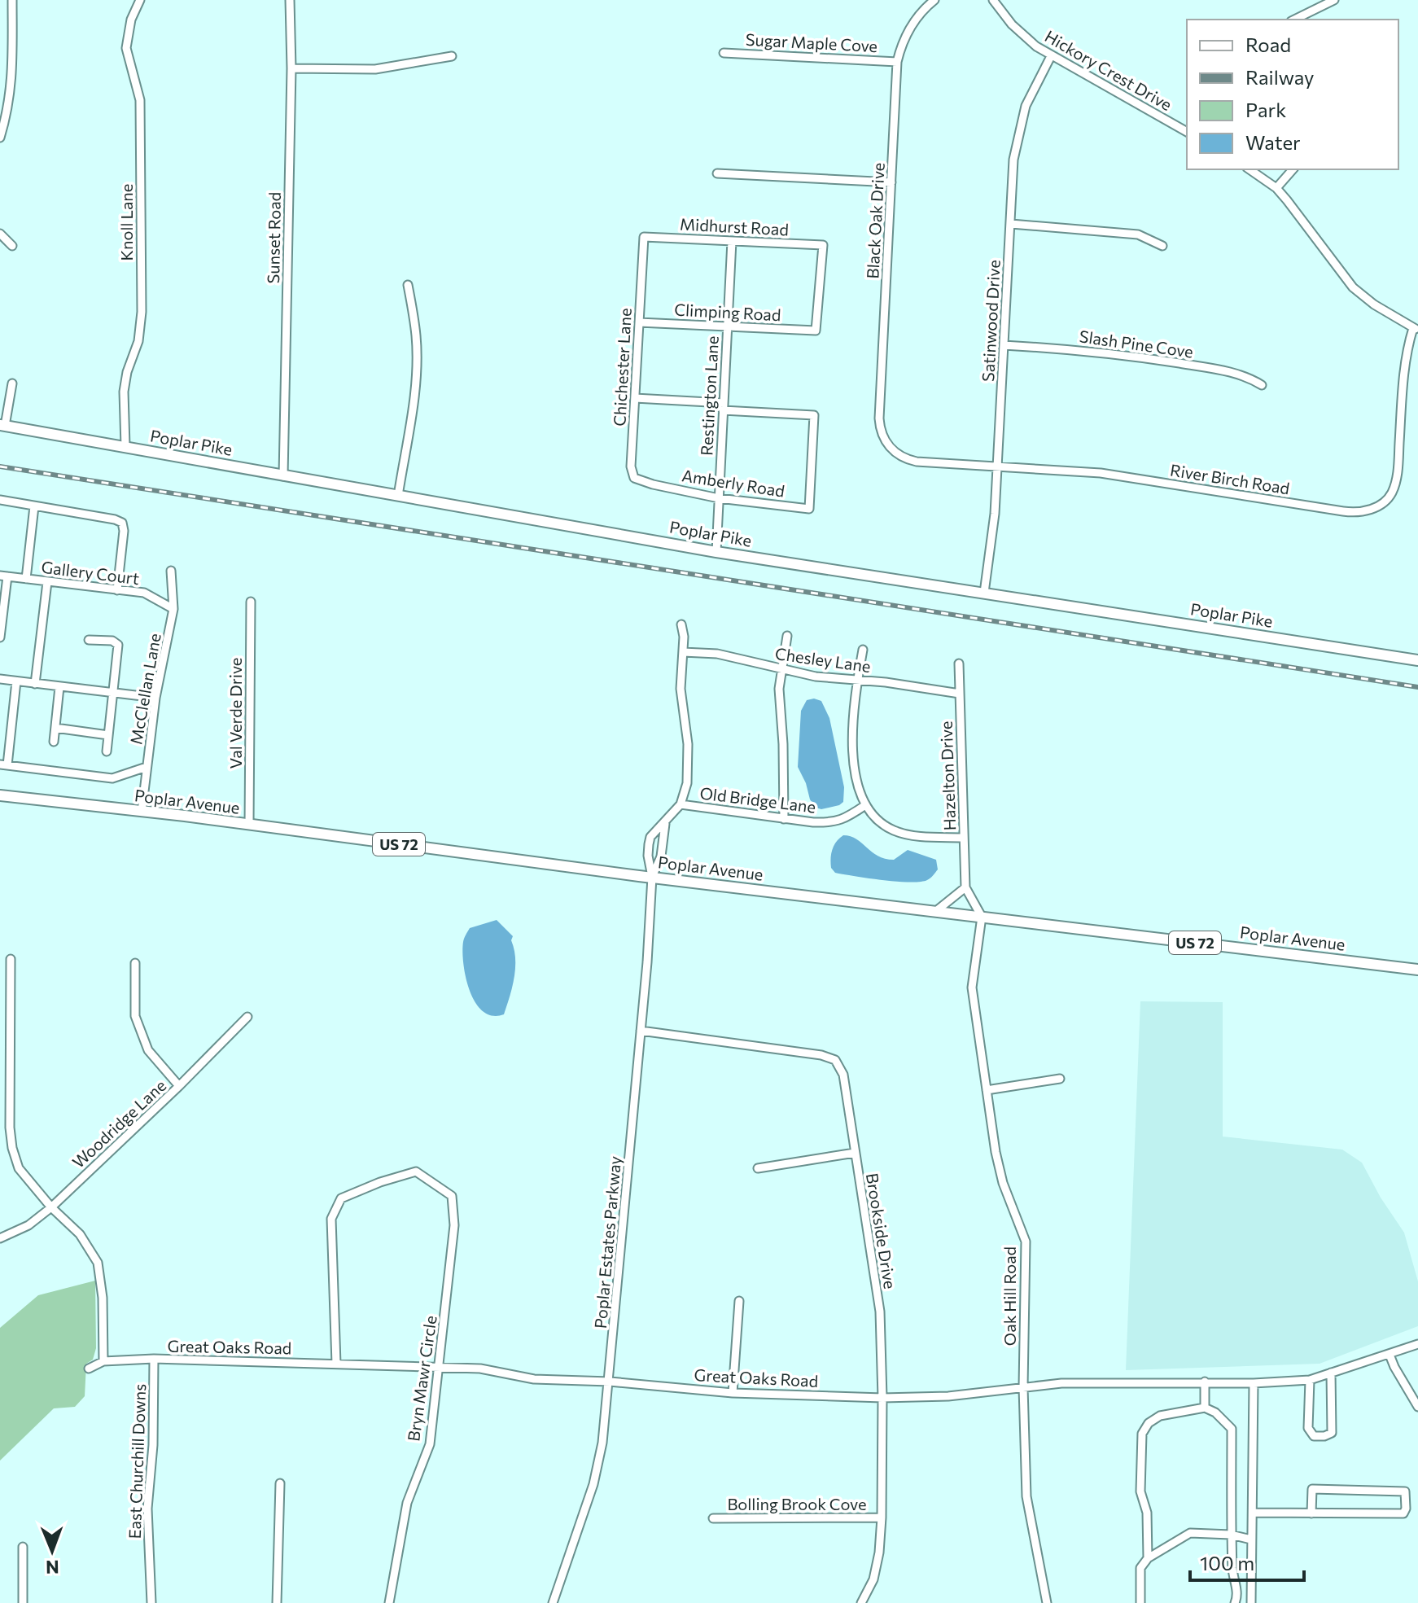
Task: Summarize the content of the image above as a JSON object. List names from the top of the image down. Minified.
{"streets":{"main road":["Poplar Pike","Poplar Avenue","US 72"],"street":["Sugar Maple Cove","Hickory Crest Drive","Black Oak Drive","Knoll Lane","Midhurst Road","Sunset Road","Climping Road","Satinwood Drive","Slash Pine Cove","Chichester Lane","Restington Lane","River Birch Road","Amberly Road","Gallery Court","Chesley Lane","McClellan Lane","Val Verde Drive","Hazelton Drive","Old Bridge Lane","Woodridge Lane","Brookside Drive","Poplar Estates Parkway","Oak Hill Road","Great Oaks Road","Bryn Mawr Circle","East Churchill Downs","Bolling Brook Cove"]},"crossings":[["Sugar Maple Cove","Black Oak Drive"],["Hickory Crest Drive","Satinwood Drive"],["Black Oak Drive","River Birch Road"],["Knoll Lane","Poplar Pike"],["Midhurst Road","Climping Road"],["Midhurst Road","Chichester Lane"],["Midhurst Road","Restington Lane"],["Sunset Road","Poplar Pike"],["Climping Road","Chichester Lane"],["Climping Road","Restington Lane"],["Satinwood Drive","Slash Pine Cove"],["Satinwood Drive","Poplar Pike"],["Satinwood Drive","River Birch Road"],["Chichester Lane","Amberly Road"],["Restington Lane","Poplar Pike"],["Restington Lane","Amberly Road"],["Gallery Court","McClellan Lane"],["Chesley Lane","Hazelton Drive"],["McClellan Lane","Poplar Avenue"],["Val Verde Drive","Poplar Avenue"],["Hazelton Drive","Poplar Avenue"],["Hazelton Drive","Oak Hill Road"],["Poplar Avenue","Poplar Estates Parkway"],["Poplar Avenue","Oak Hill Road"],["Brookside Drive","Poplar Estates Parkway"],["Brookside Drive","Great Oaks Road"],["Brookside Drive","Bolling Brook Cove"],["Poplar Estates Parkway","Great Oaks Road"],["Oak Hill Road","Great Oaks Road"],["Great Oaks Road","Bryn Mawr Circle"],["Great Oaks Road","East Churchill Downs"]],"legend":["Road","Railway","Park","Water"],"scale_bar":"100 m","north":"bottom"}
